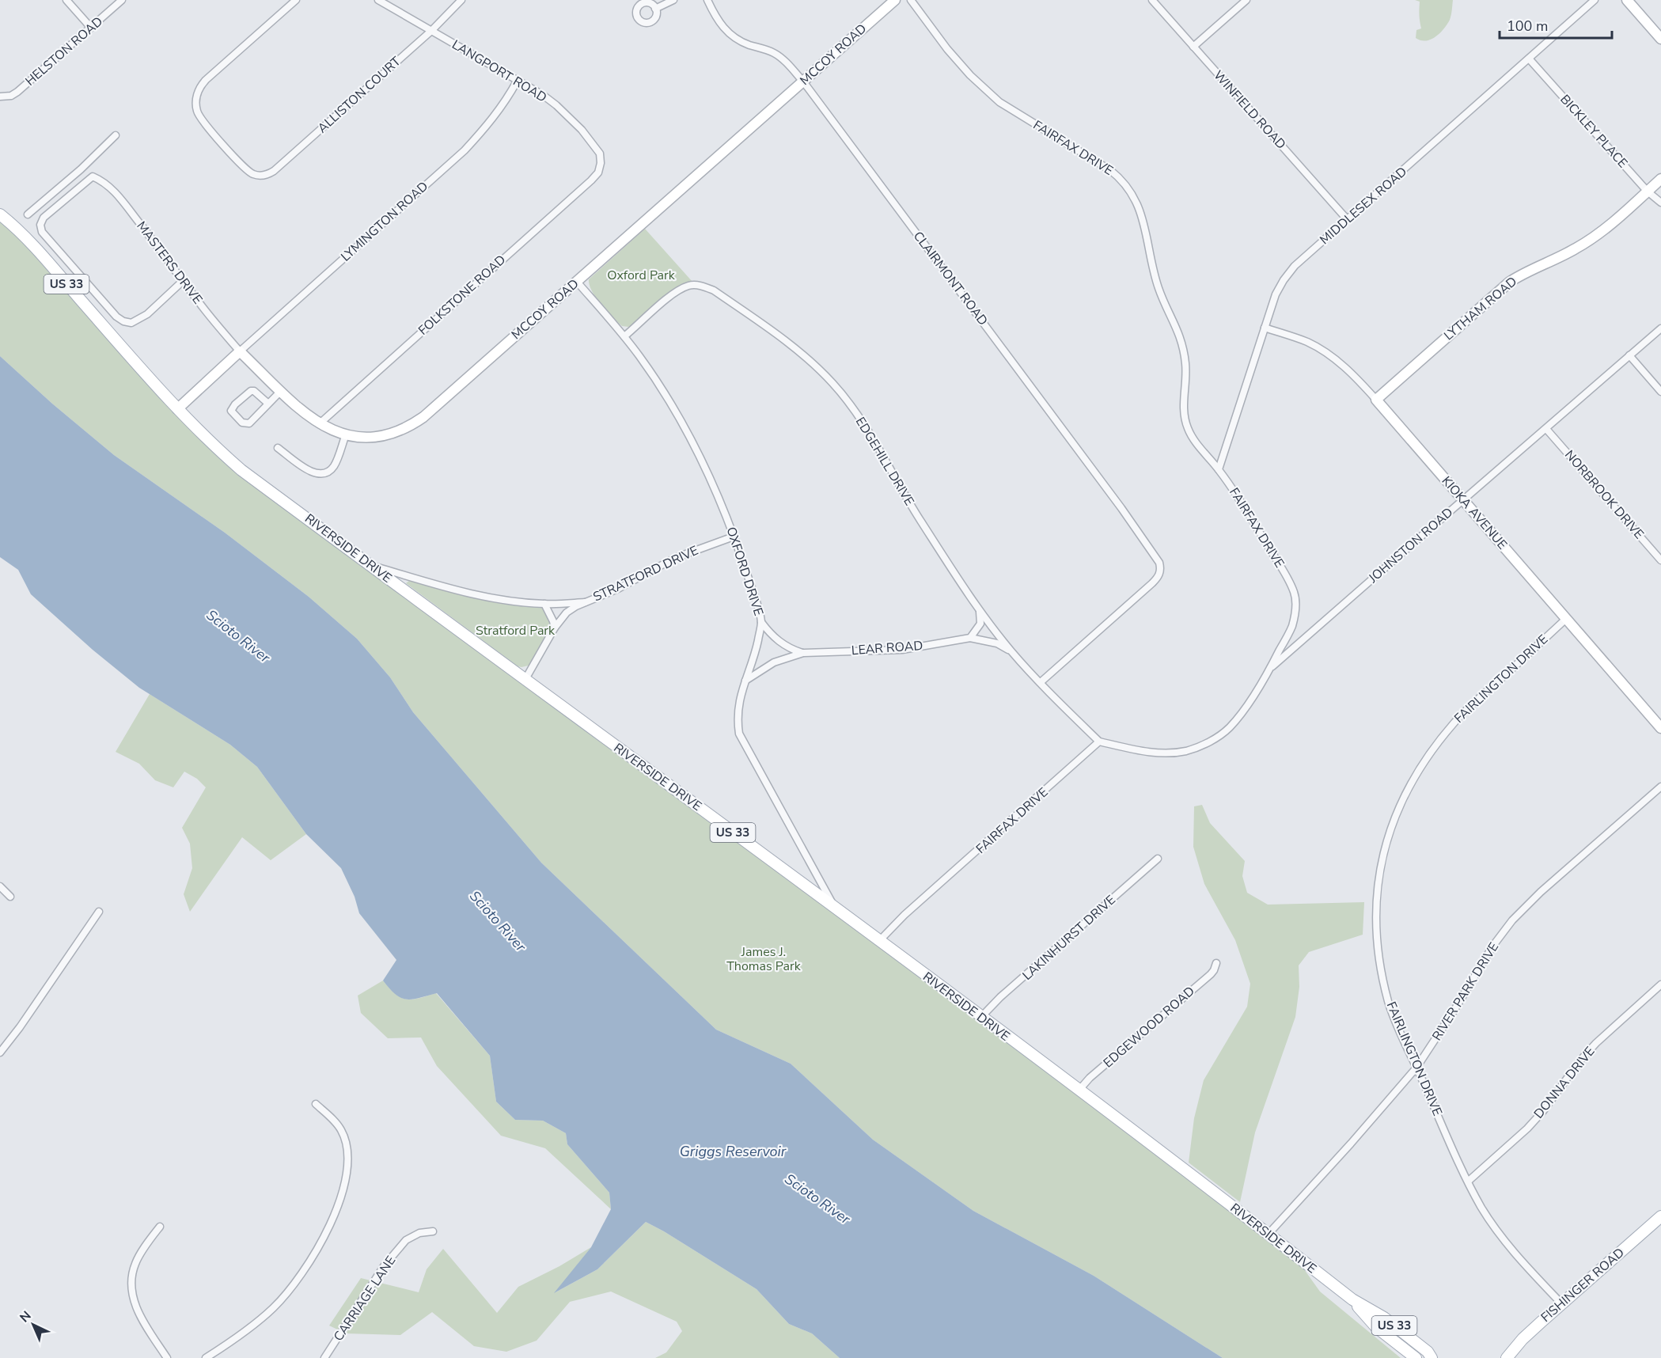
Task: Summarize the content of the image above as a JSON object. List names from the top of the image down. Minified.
{"streets":{"main road":["MCCOY ROAD","US 33","LYTHAM ROAD","KIOKA AVENUE","RIVERSIDE DRIVE","FISHINGER ROAD"],"street":["HELSTON ROAD","LANGPORT ROAD","ALLISTON COURT","WINFIELD ROAD","BICKLEY PLACE","FAIRFAX DRIVE","MIDDLESEX ROAD","LYMINGTON ROAD","MASTERS DRIVE","CLAIRMONT ROAD","FOLKSTONE ROAD","EDGEHILL DRIVE","NORBROOK DRIVE","JOHNSTON ROAD","OXFORD DRIVE","STRATFORD DRIVE","LEAR ROAD","FAIRLINGTON DRIVE","LAKINHURST DRIVE","RIVER PARK DRIVE","EDGEWOOD ROAD","DONNA DRIVE","CARRIAGE LANE"]},"crossings":[["MCCOY ROAD","LYMINGTON ROAD"],["MCCOY ROAD","MASTERS DRIVE"],["MCCOY ROAD","CLAIRMONT ROAD"],["MCCOY ROAD","FOLKSTONE ROAD"],["MCCOY ROAD","OXFORD DRIVE"],["LANGPORT ROAD","ALLISTON COURT"],["LANGPORT ROAD","LYMINGTON ROAD"],["LANGPORT ROAD","FOLKSTONE ROAD"],["WINFIELD ROAD","MIDDLESEX ROAD"],["BICKLEY PLACE","MIDDLESEX ROAD"],["BICKLEY PLACE","LYTHAM ROAD"],["FAIRFAX DRIVE","MIDDLESEX ROAD"],["FAIRFAX DRIVE","EDGEHILL DRIVE"],["FAIRFAX DRIVE","JOHNSTON ROAD"],["FAIRFAX DRIVE","RIVERSIDE DRIVE"],["MIDDLESEX ROAD","KIOKA AVENUE"],["LYMINGTON ROAD","MASTERS DRIVE"],["CLAIRMONT ROAD","EDGEHILL DRIVE"],["LYTHAM ROAD","KIOKA AVENUE"],["EDGEHILL DRIVE","OXFORD DRIVE"],["EDGEHILL DRIVE","LEAR ROAD"],["NORBROOK DRIVE","JOHNSTON ROAD"],["KIOKA AVENUE","JOHNSTON ROAD"],["KIOKA AVENUE","FAIRLINGTON DRIVE"],["RIVERSIDE DRIVE","OXFORD DRIVE"],["RIVERSIDE DRIVE","STRATFORD DRIVE"],["RIVERSIDE DRIVE","LAKINHURST DRIVE"],["RIVERSIDE DRIVE","RIVER PARK DRIVE"],["RIVERSIDE DRIVE","EDGEWOOD ROAD"],["OXFORD DRIVE","STRATFORD DRIVE"],["OXFORD DRIVE","LEAR ROAD"],["FAIRLINGTON DRIVE","RIVER PARK DRIVE"],["FAIRLINGTON DRIVE","DONNA DRIVE"],["FAIRLINGTON DRIVE","FISHINGER ROAD"]],"water":["Scioto River","Griggs Reservoir"],"parks":["Oxford Park","Stratford Park","James J. Thomas Park"],"scale_bar":"100 m","north":"top left"}
